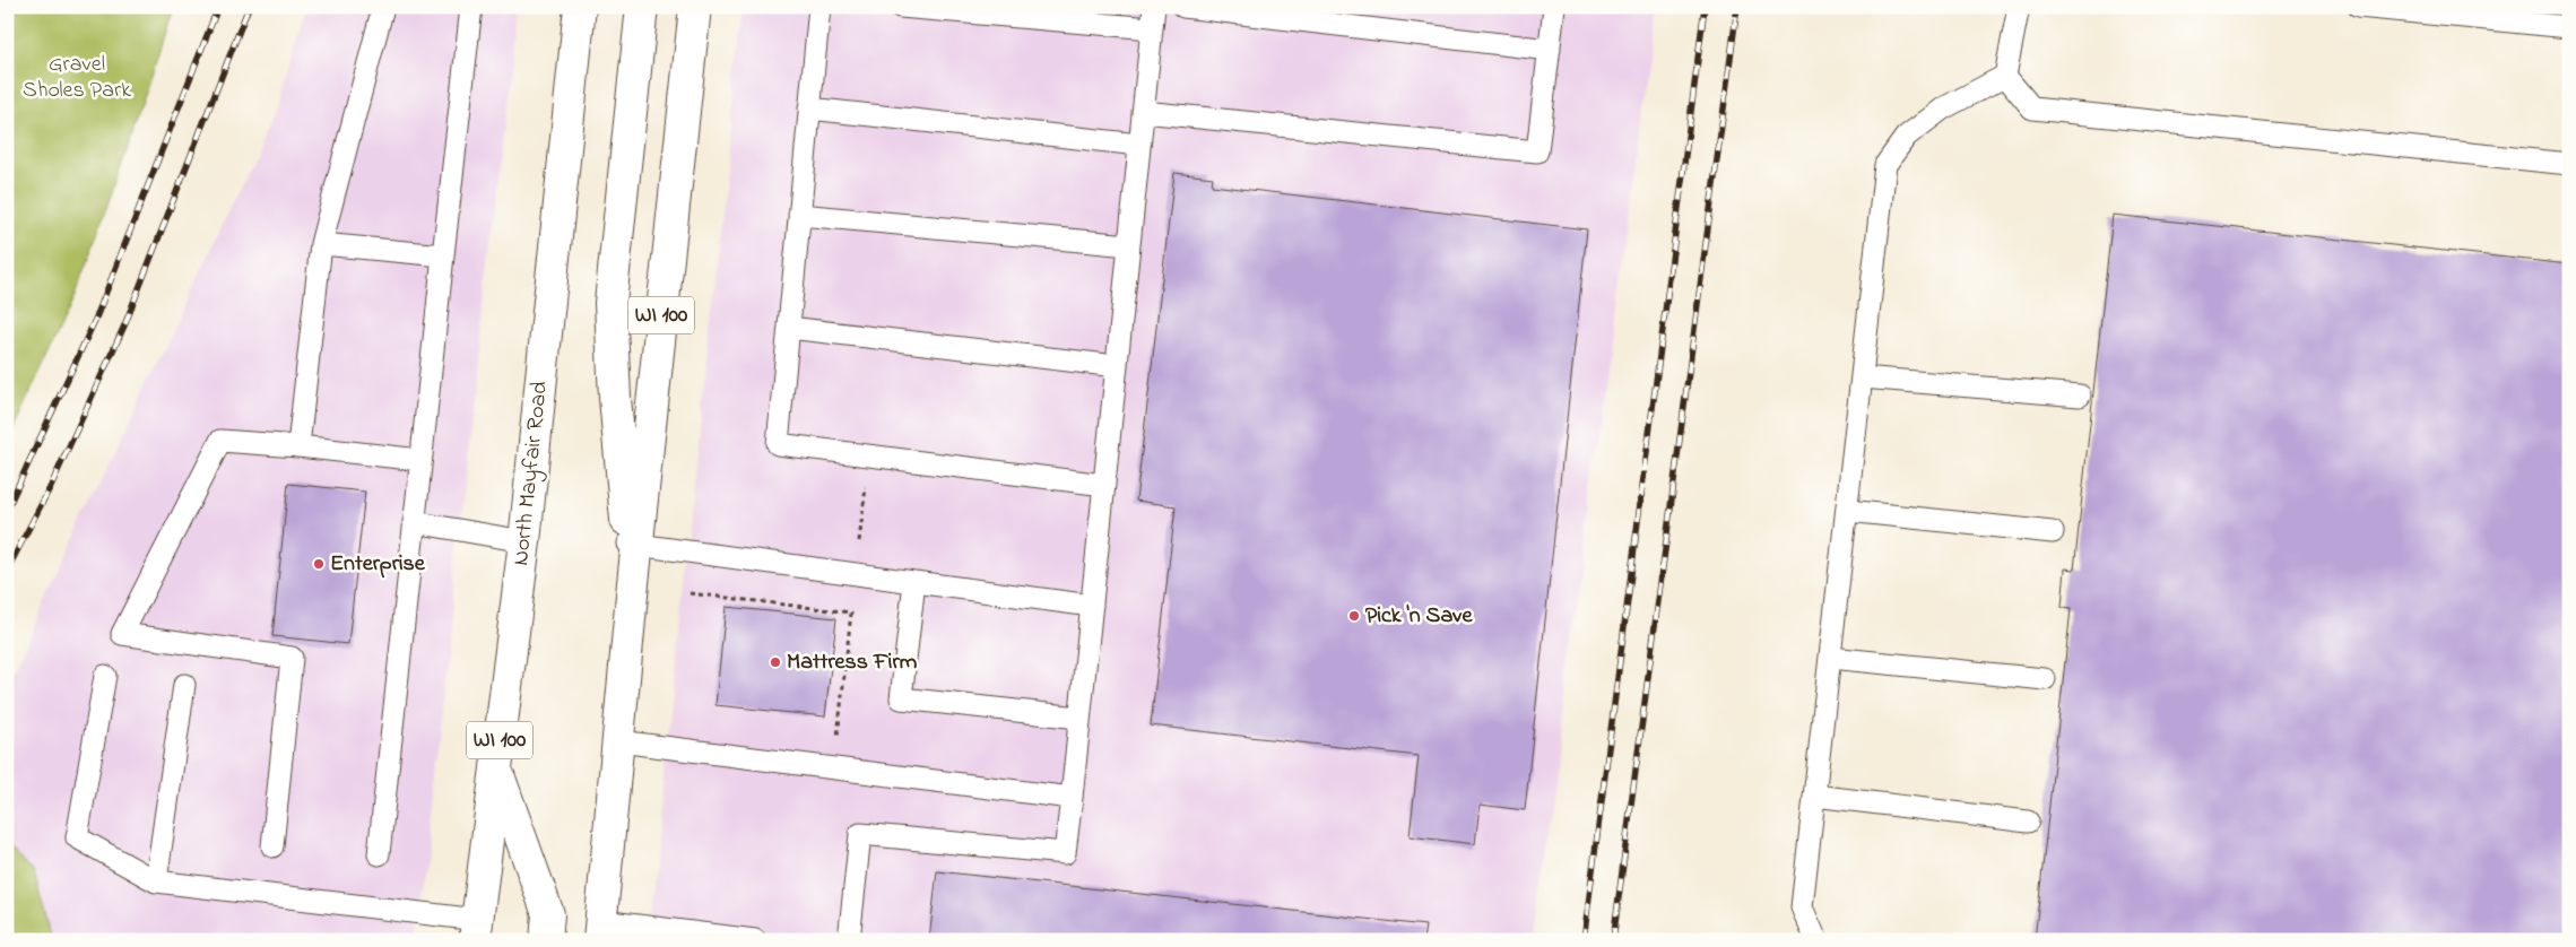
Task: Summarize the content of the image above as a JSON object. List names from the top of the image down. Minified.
{"streets":{"main road":["WI 100","North Mayfair Road"]},"parks":["Gravel Sholes Park"],"places":["Enterprise","Pick 'n Save","Mattress Firm"]}
